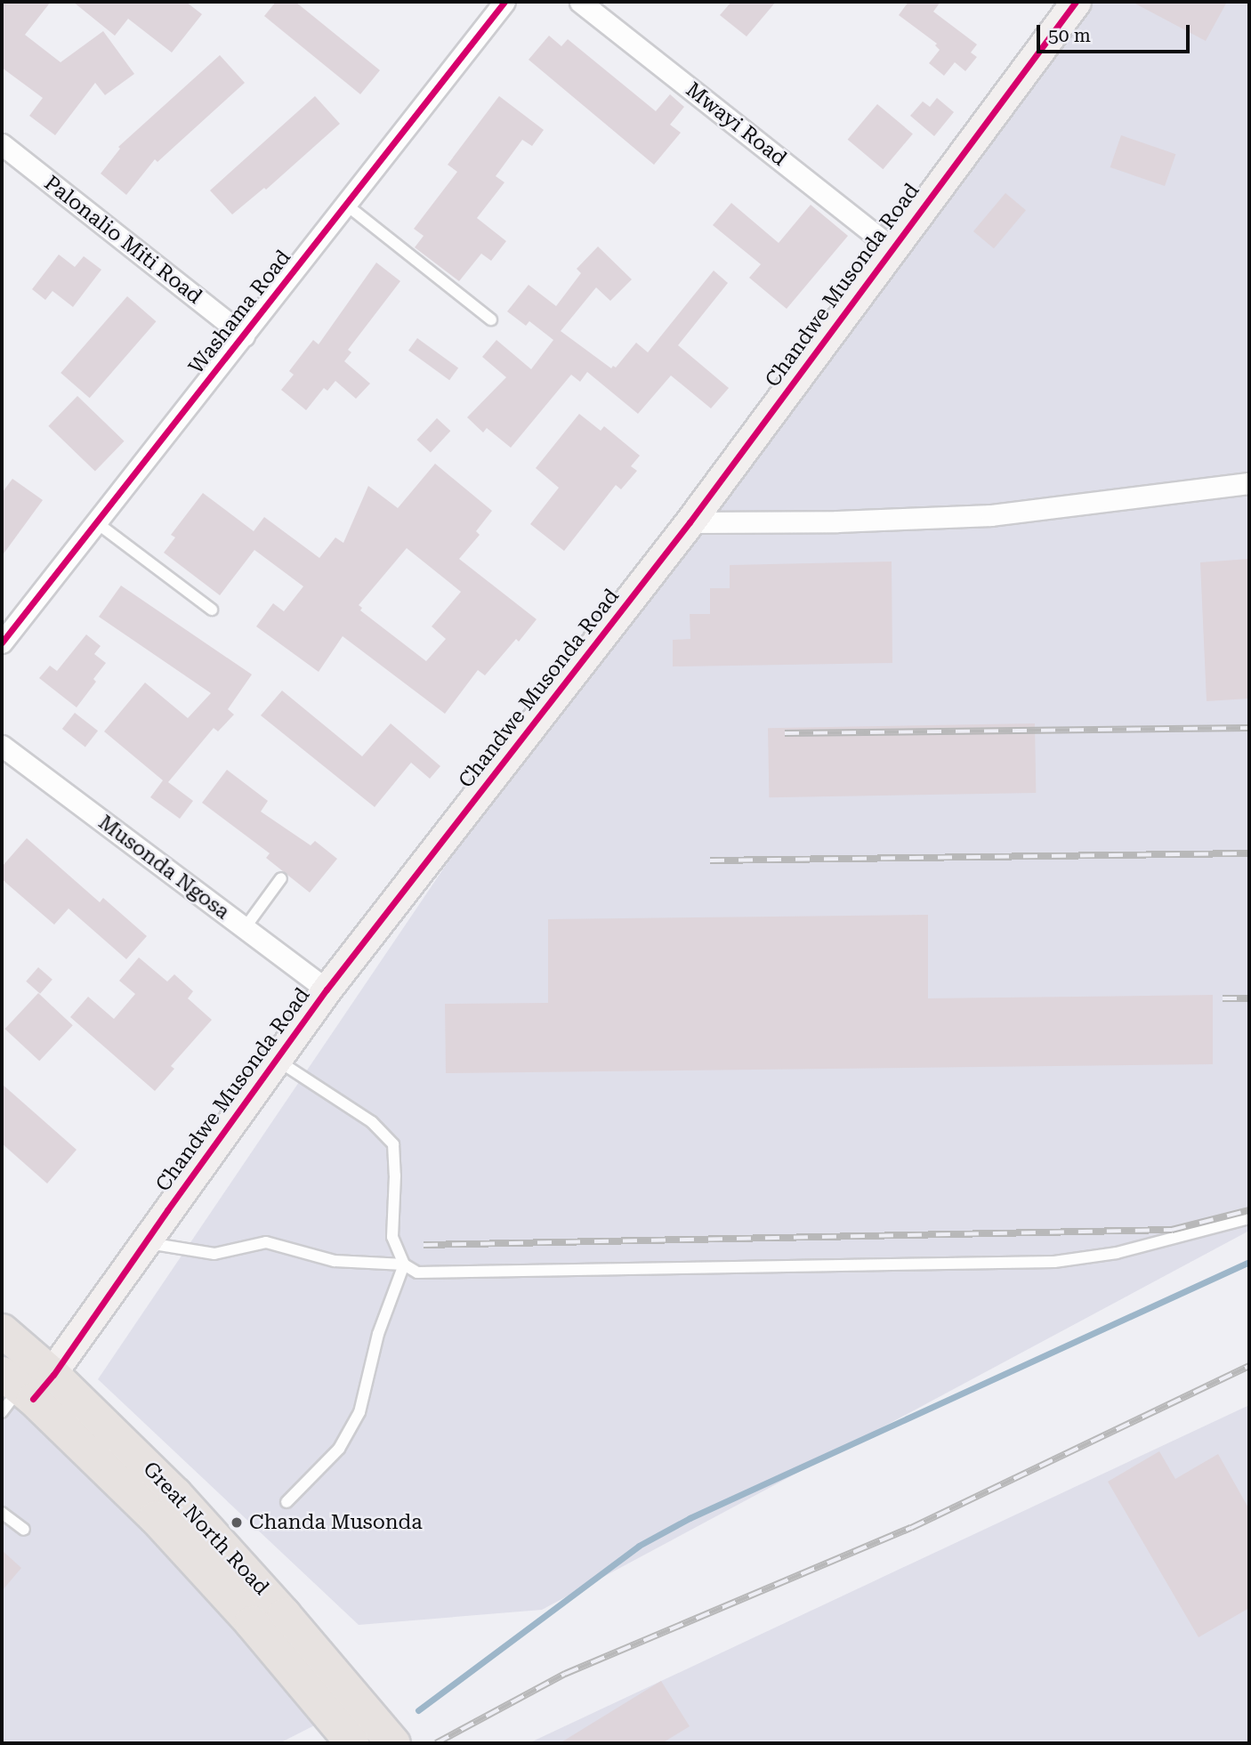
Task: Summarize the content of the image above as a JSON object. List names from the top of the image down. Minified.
{"streets":{"main road":["Great North Road"],"street":["Mwayi Road","Palonalio Miti Road","Chandwe Musonda Road","Washama Road","Musonda Ngosa"]},"crossings":[["Mwayi Road","Chandwe Musonda Road"],["Palonalio Miti Road","Washama Road"],["Chandwe Musonda Road","Musonda Ngosa"],["Chandwe Musonda Road","Great North Road"]],"places":["Chanda Musonda"],"scale_bar":"50 m"}
